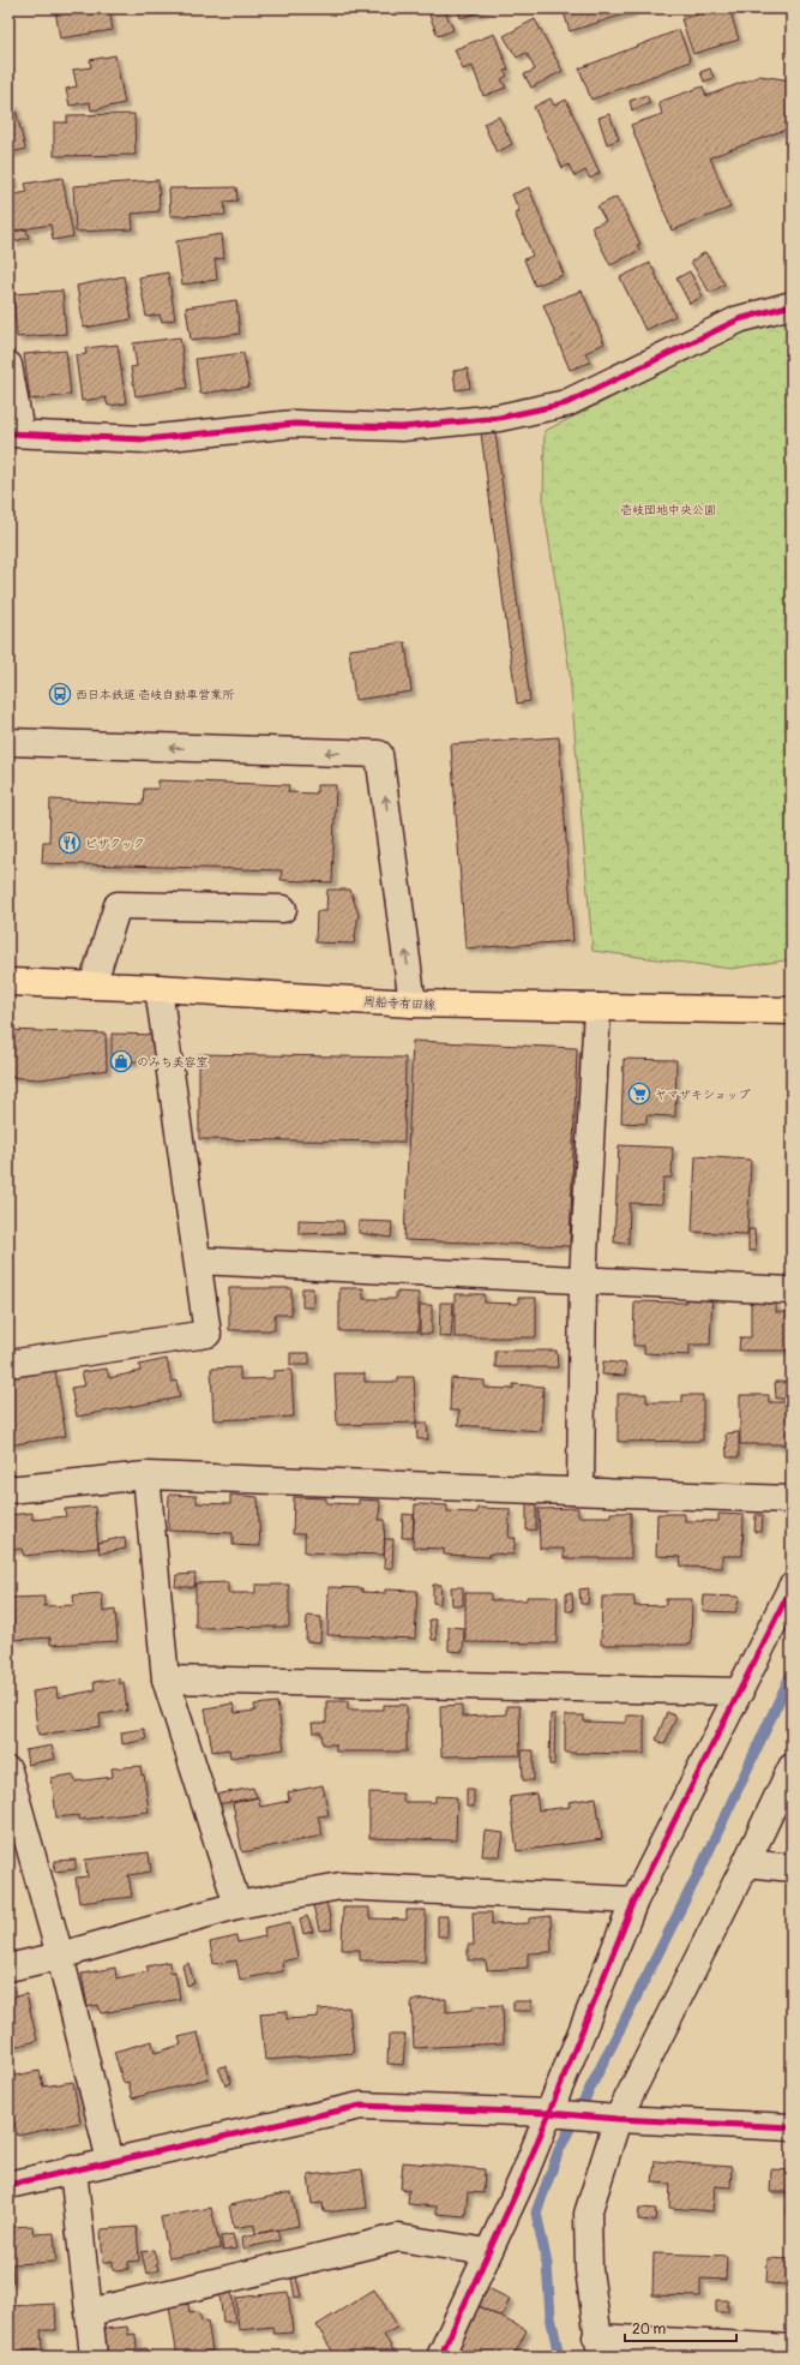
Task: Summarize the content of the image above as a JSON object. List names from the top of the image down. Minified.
{"streets":{"main road":["周船寺有田線"]},"parks":["壱岐団地中央公園"],"places":{"bus stop":["西日本鉄道 壱岐自動車営業所"],"restaurant":["ピザクック"],"shop":["のみち美容室"],"supermarket":["ヤマザキショップ"]},"scale_bar":"20 m"}
